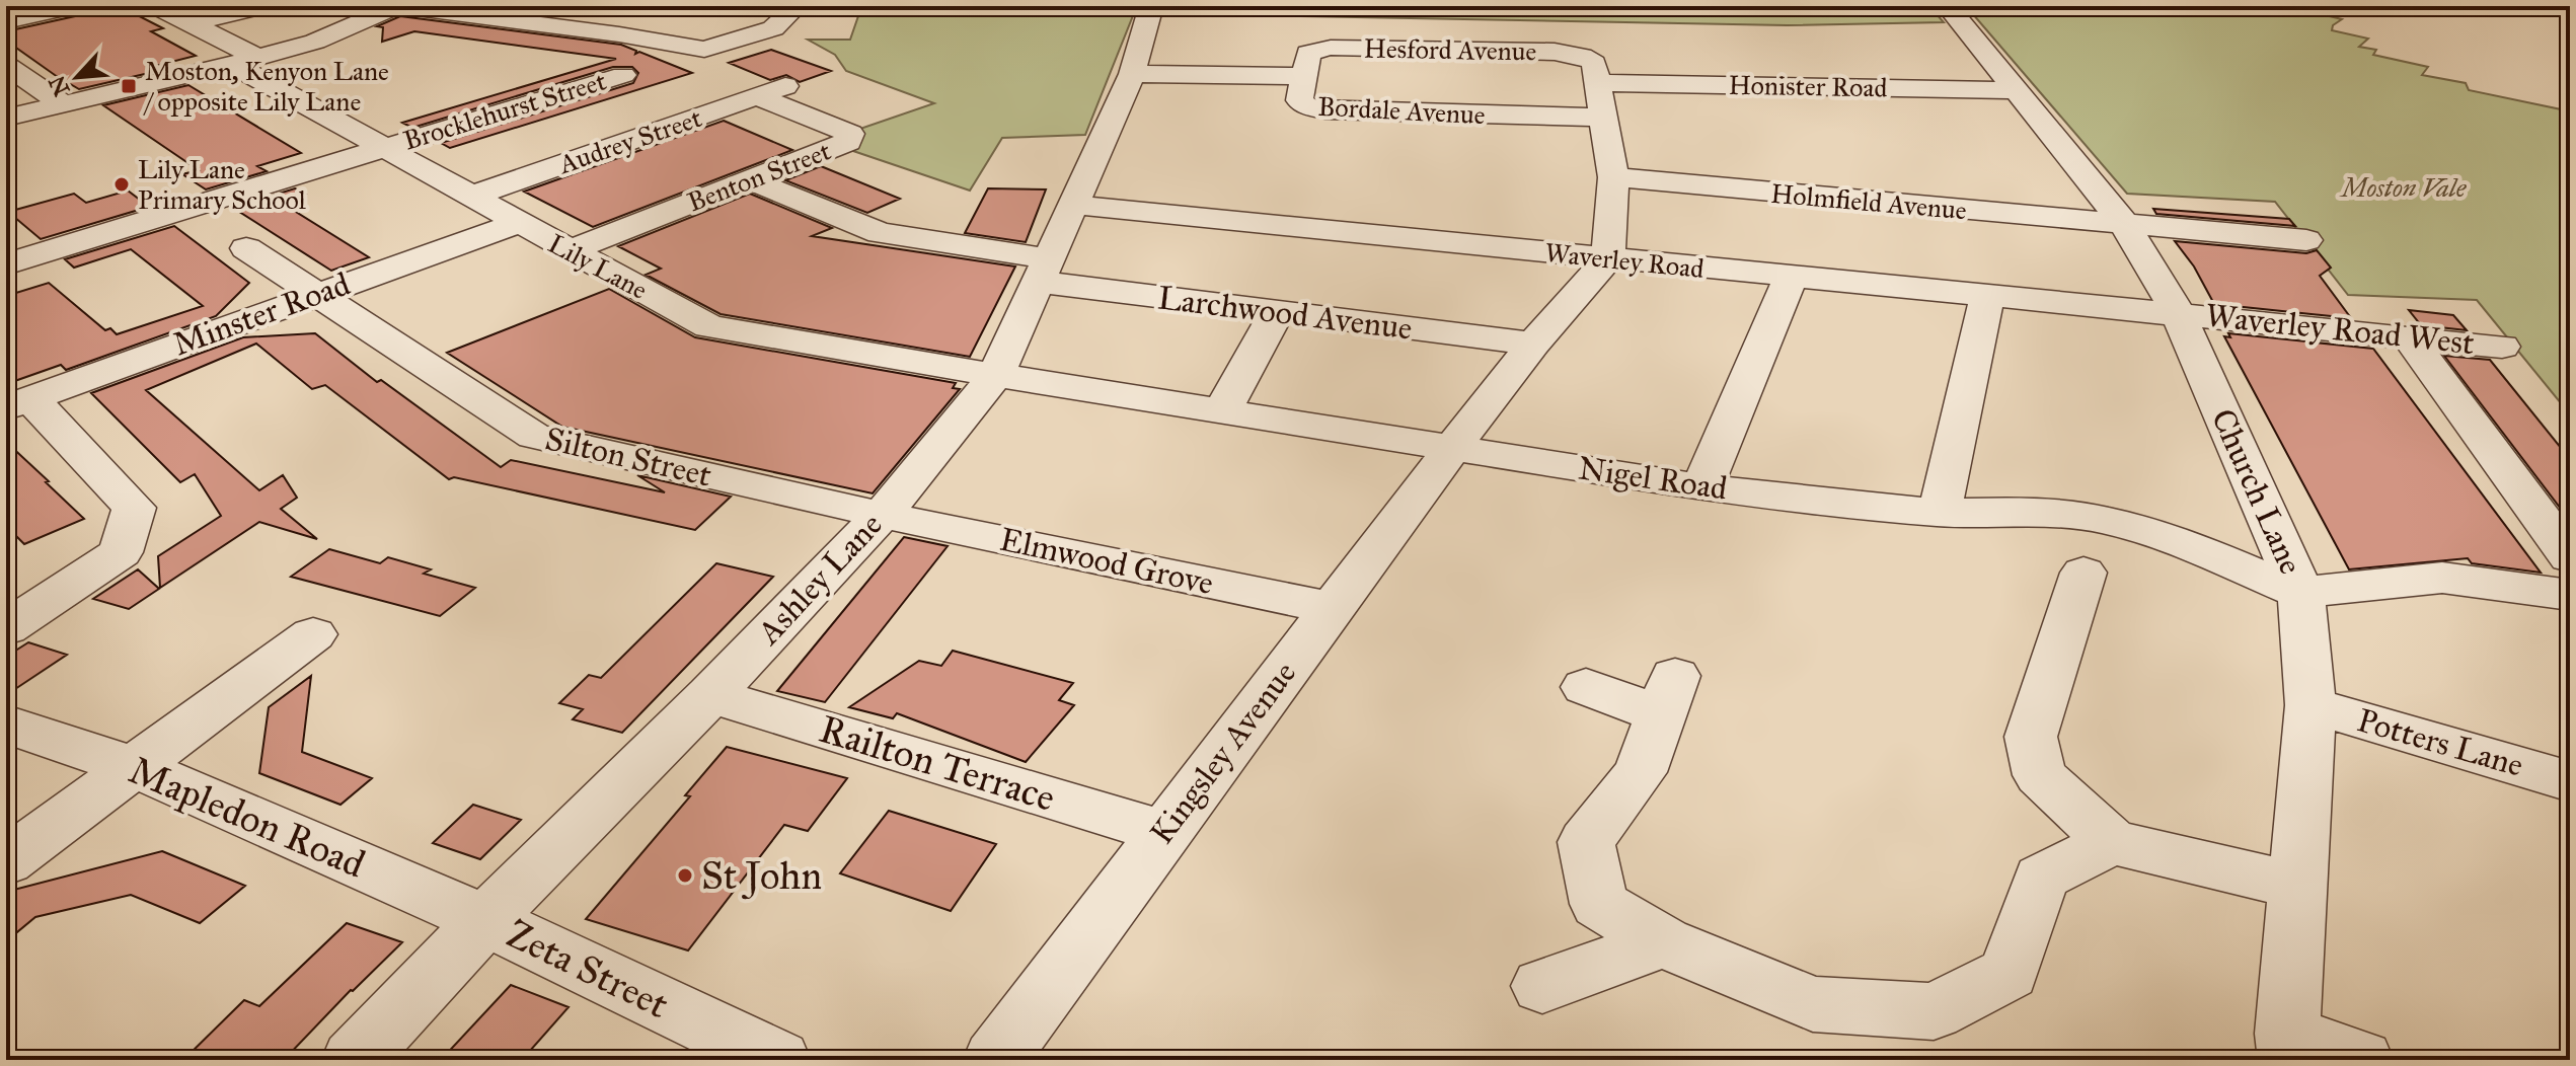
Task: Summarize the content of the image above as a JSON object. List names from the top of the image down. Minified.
{"streets":{"street":["Hesford Avenue","Honister Road","Brocklehurst Street","Bordale Avenue","Audrey Street","Benton Street","Holmfield Avenue","Waverley Road","Lily Lane","Larchwood Avenue","Minster Road","Waverley Road West","Silton Street","Nigel Road","Church Lane","Elmwood Grove","Ashley Lane","Potters Lane","Kingsley Avenue","Railton Terrace","Mapledon Road","Zeta Street"]},"crossings":[["Hesford Avenue","Honister Road"],["Hesford Avenue","Bordale Avenue"],["Honister Road","Church Lane"],["Brocklehurst Street","Lily Lane"],["Bordale Avenue","Ashley Lane"],["Audrey Street","Benton Street"],["Audrey Street","Lily Lane"],["Benton Street","Lily Lane"],["Benton Street","Larchwood Avenue"],["Holmfield Avenue","Church Lane"],["Waverley Road","Waverley Road West"],["Waverley Road","Church Lane"],["Waverley Road","Ashley Lane"],["Waverley Road","Kingsley Avenue"],["Lily Lane","Minster Road"],["Lily Lane","Nigel Road"],["Lily Lane","Ashley Lane"],["Larchwood Avenue","Ashley Lane"],["Larchwood Avenue","Kingsley Avenue"],["Minster Road","Silton Street"],["Waverley Road West","Church Lane"],["Silton Street","Elmwood Grove"],["Silton Street","Ashley Lane"],["Nigel Road","Church Lane"],["Nigel Road","Ashley Lane"],["Nigel Road","Kingsley Avenue"],["Church Lane","Potters Lane"],["Elmwood Grove","Ashley Lane"],["Elmwood Grove","Kingsley Avenue"],["Ashley Lane","Railton Terrace"],["Ashley Lane","Mapledon Road"],["Ashley Lane","Zeta Street"],["Kingsley Avenue","Railton Terrace"],["Mapledon Road","Zeta Street"]],"parks":["Moston Vale"],"places":{"transit":["Moston, Kenyon Lane / opposite Lily Lane"],"other":["Lily Lane Primary School","St John"]},"north":"bottom left"}
